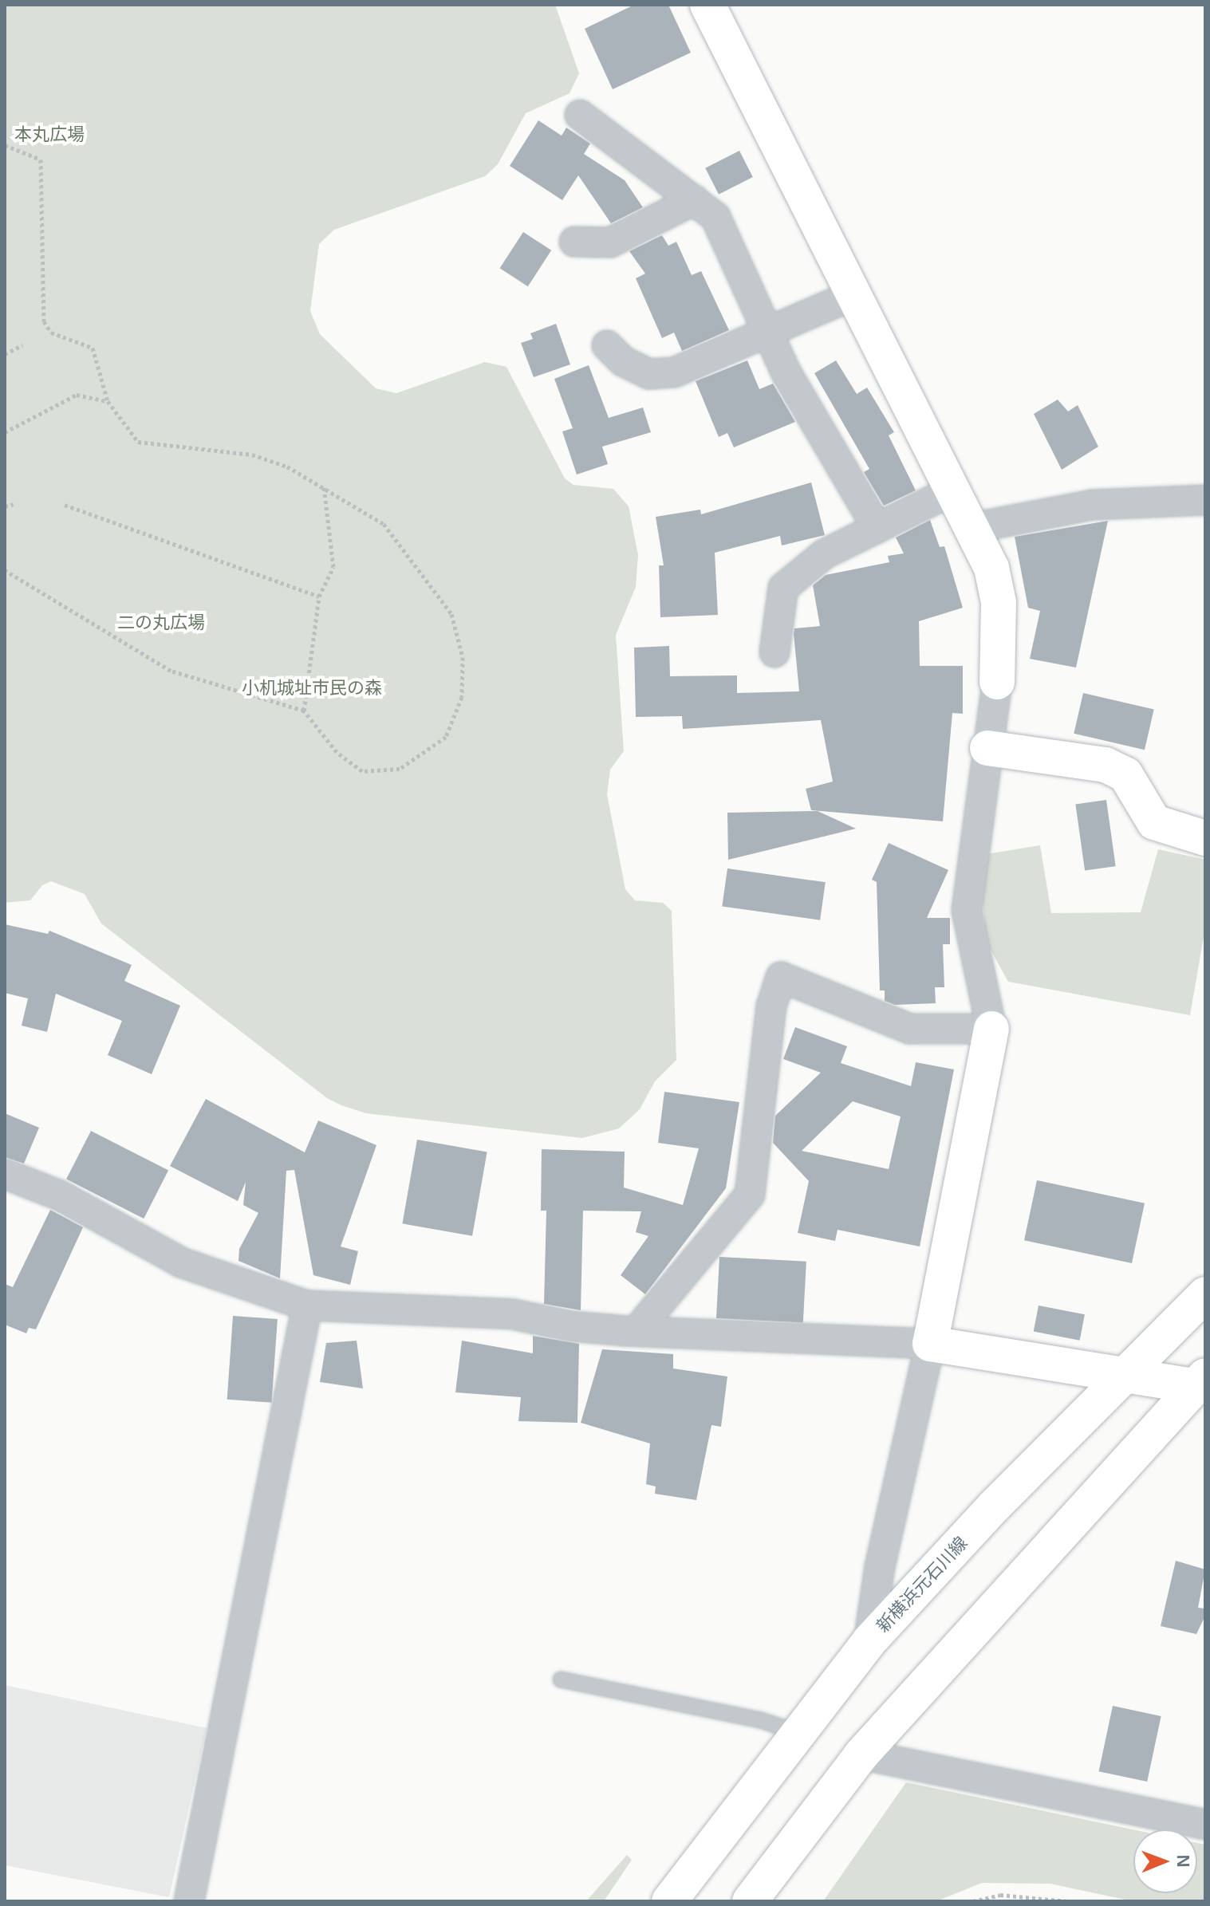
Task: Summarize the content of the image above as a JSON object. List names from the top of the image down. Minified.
{"streets":{"street":["新横浜元石川線"]},"parks":["本丸広場","二の丸広場","小机城址市民の森"],"north":"right"}
